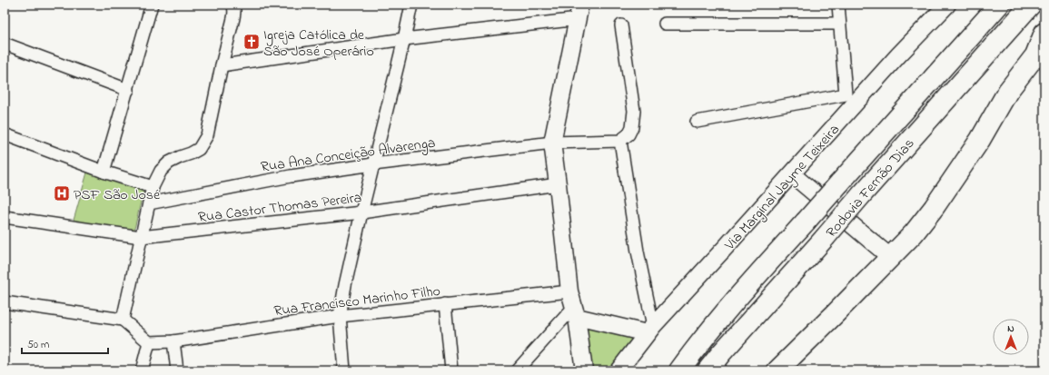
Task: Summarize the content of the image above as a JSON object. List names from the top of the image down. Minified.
{"streets":{"highway":["Rodovia Fernão Dias"],"main road":["Via Marginal Jayme Teixeira"],"street":["Rua Ana Conceição Alvarenga","Rua Castor Thomas Pereira","Rua Francisco Marinho Filho"]},"places":{"church":["Igreja Católica de São José Operário"],"hospital":["PSF São José"]},"scale_bar":"50 m","north":"top"}
